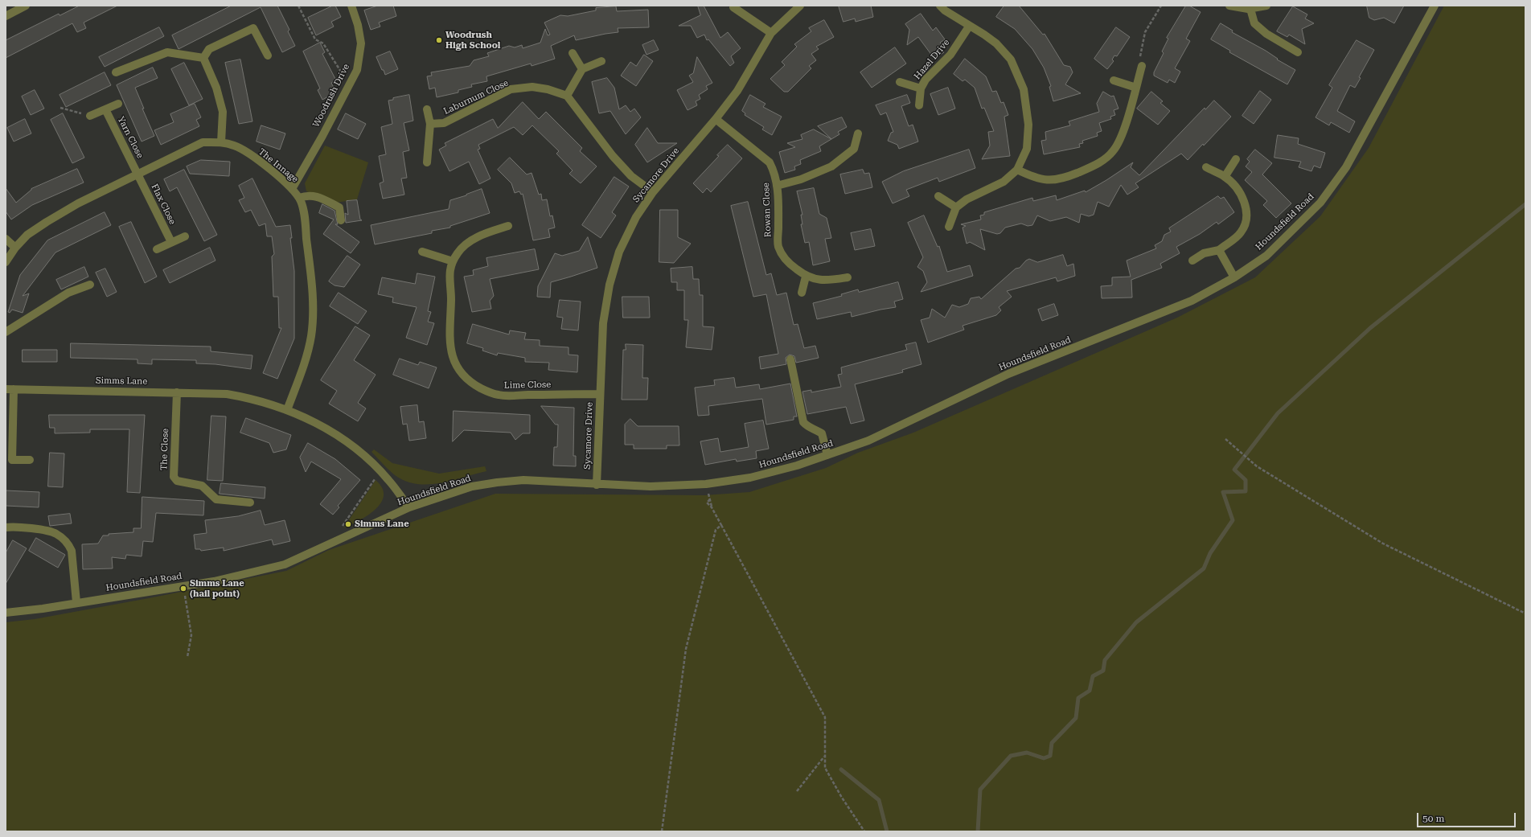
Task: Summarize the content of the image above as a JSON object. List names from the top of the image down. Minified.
{"streets":{"street":["Hazel Drive","Woodrush Drive","Laburnum Close","Yarn Close","The Innage","Sycamore Drive","Flax Close","Rowan Close","Houndsfield Road","Simms Lane","Lime Close","The Close"]},"crossings":[["Woodrush Drive","The Innage"],["Yarn Close","The Innage"],["Yarn Close","Flax Close"],["The Innage","Flax Close"],["The Innage","Simms Lane"],["Sycamore Drive","Rowan Close"],["Sycamore Drive","Houndsfield Road"],["Sycamore Drive","Lime Close"],["Houndsfield Road","Simms Lane"],["Simms Lane","The Close"]],"places":["Woodrush High School","Simms Lane","Simms Lane (hail point)"],"scale_bar":"50 m"}
